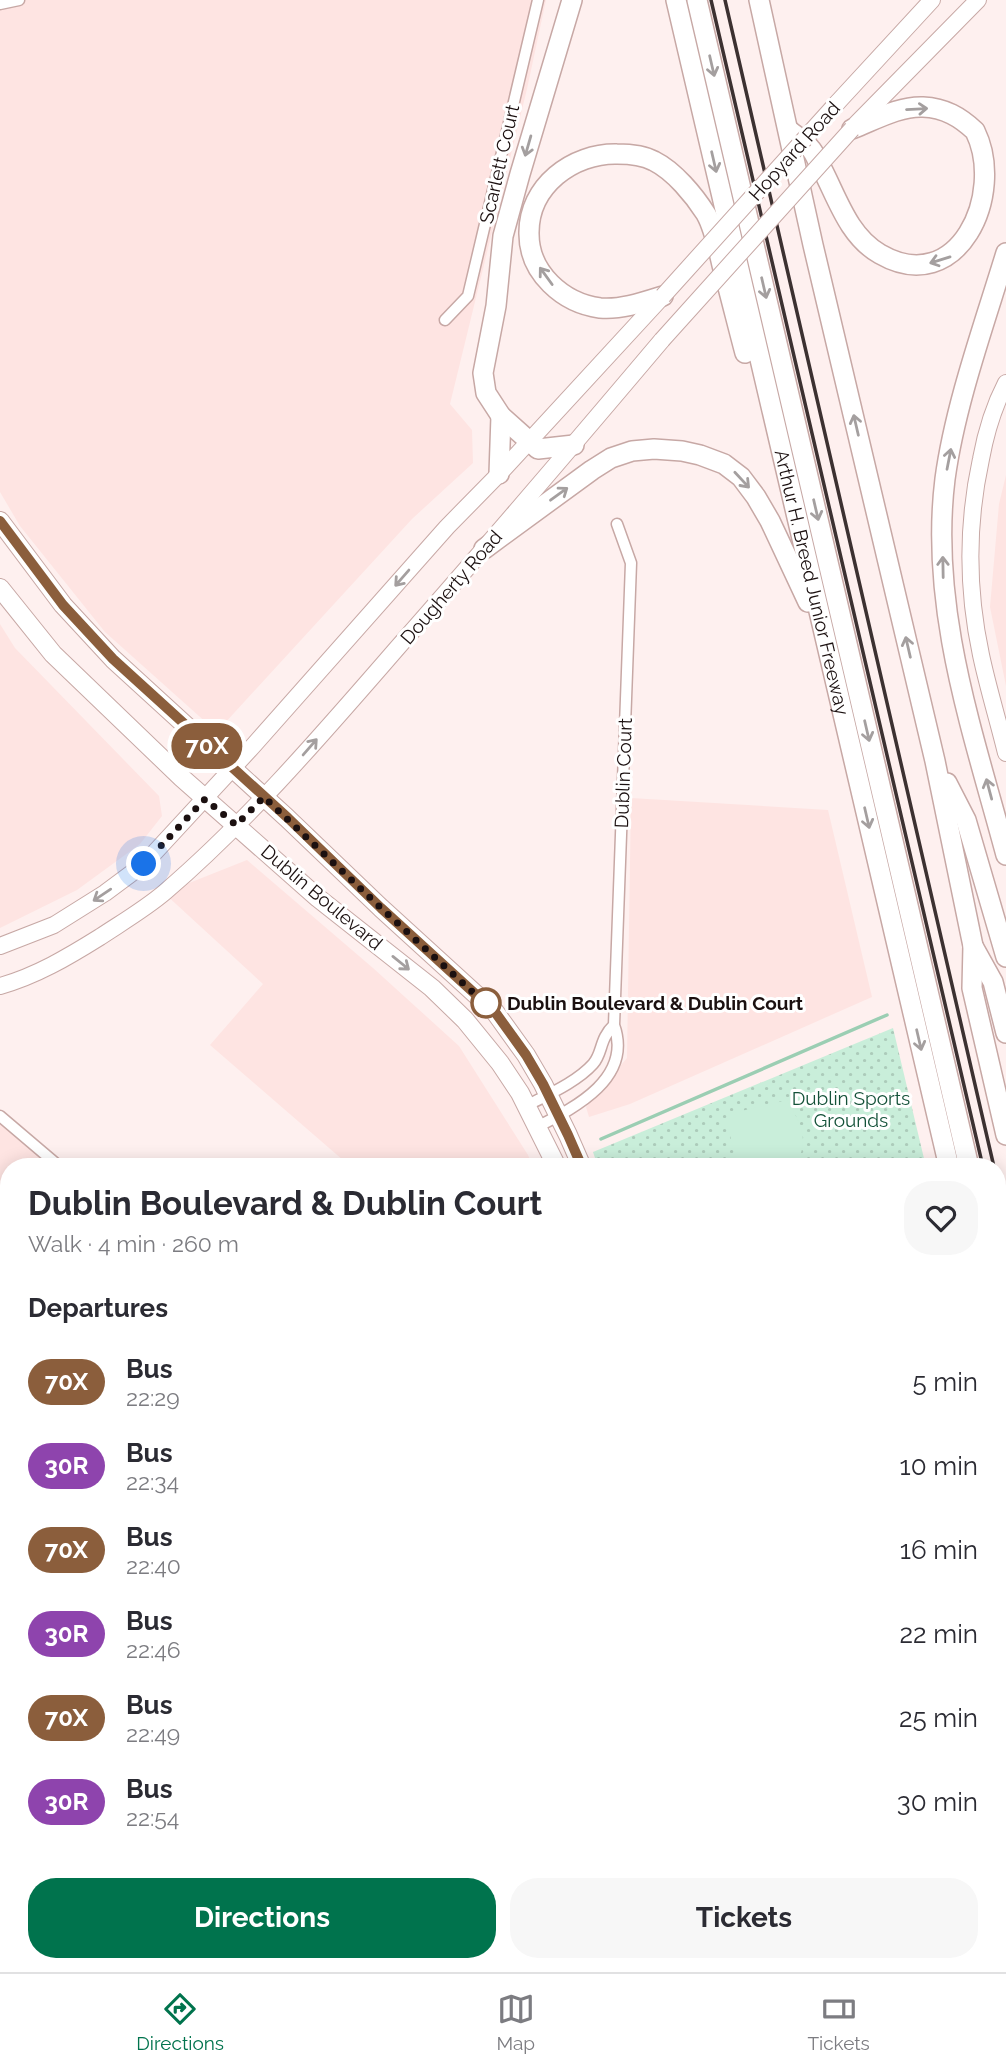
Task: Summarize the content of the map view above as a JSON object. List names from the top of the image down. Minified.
{"streets":{"highway":["Arthur H. Breed Junior Freeway"],"main road":["Hopyard Road","Dougherty Road","Dublin Boulevard"],"street":["Scarlett Court","Dublin Court"]},"crossings":[["Hopyard Road","Dougherty Road"],["Dougherty Road","Dublin Boulevard"],["Dublin Court","Dublin Boulevard"]],"parks":["Dublin Sports Grounds"],"places":["Dublin Boulevard & Dublin Court"],"lines":["bus line 70X"],"page":{"on_map":"70X","heading":[["Dublin Boulevard & Dublin Court","Walk · 4 min · 260 m"],"Departures"],"list":[{"mark":"70X","name":"Bus","note":"22:29","value":"5 min"},{"mark":"30R","name":"Bus","note":"22:34","value":"10 min"},{"mark":"70X","name":"Bus","note":"22:40","value":"16 min"},{"mark":"30R","name":"Bus","note":"22:46","value":"22 min"},{"mark":"70X","name":"Bus","note":"22:49","value":"25 min"},{"mark":"30R","name":"Bus","note":"22:54","value":"30 min"}],"buttons":["Directions","Tickets"],"tabs":["Directions","Map","Tickets"]}}
